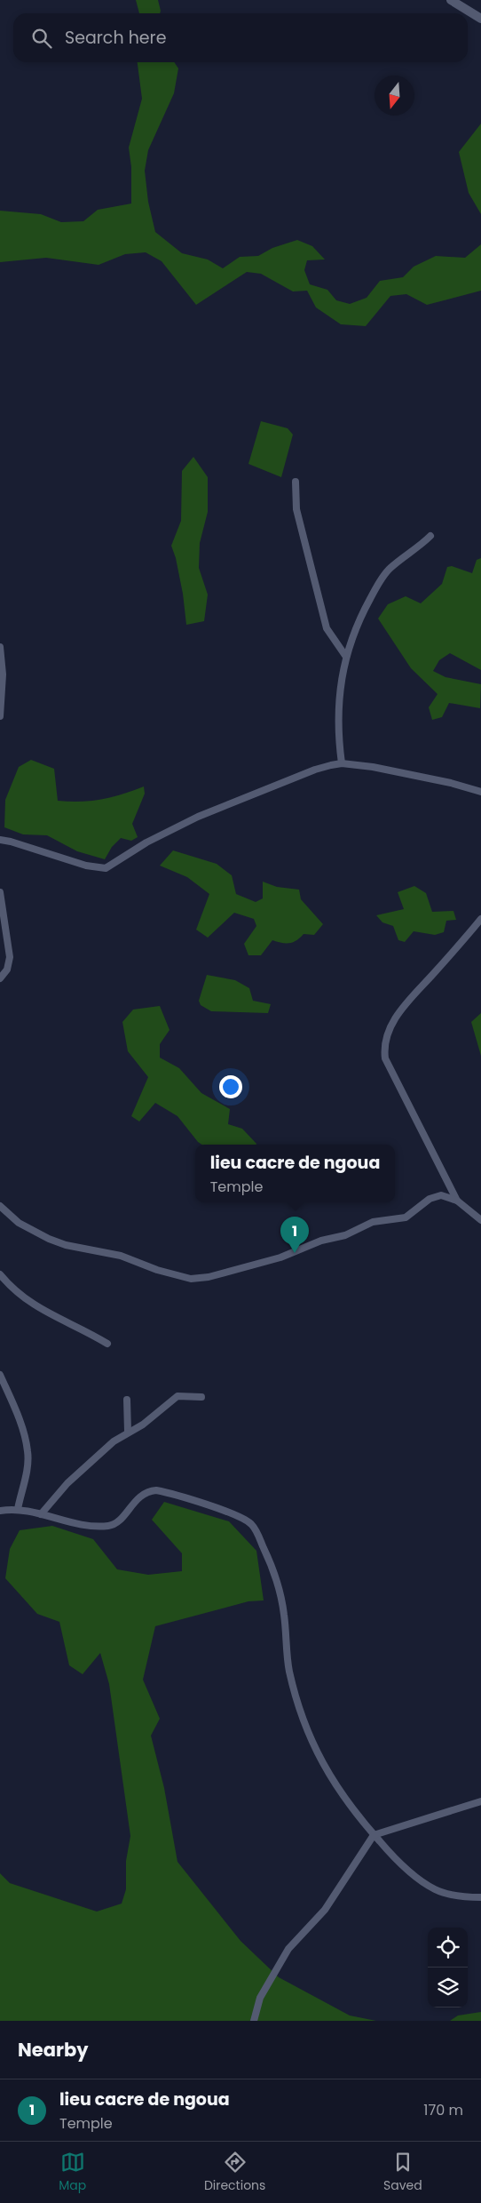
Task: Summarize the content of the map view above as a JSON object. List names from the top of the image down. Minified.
{"north":"bottom","page":{"search":"Search here","popup":["lieu cacre de ngoua","Temple"],"pins":"1","heading":"Nearby","list":[{"mark":"1","name":"lieu cacre de ngoua","note":"Temple","value":"170 m"}],"nav":["Map","Directions","Saved"]}}
